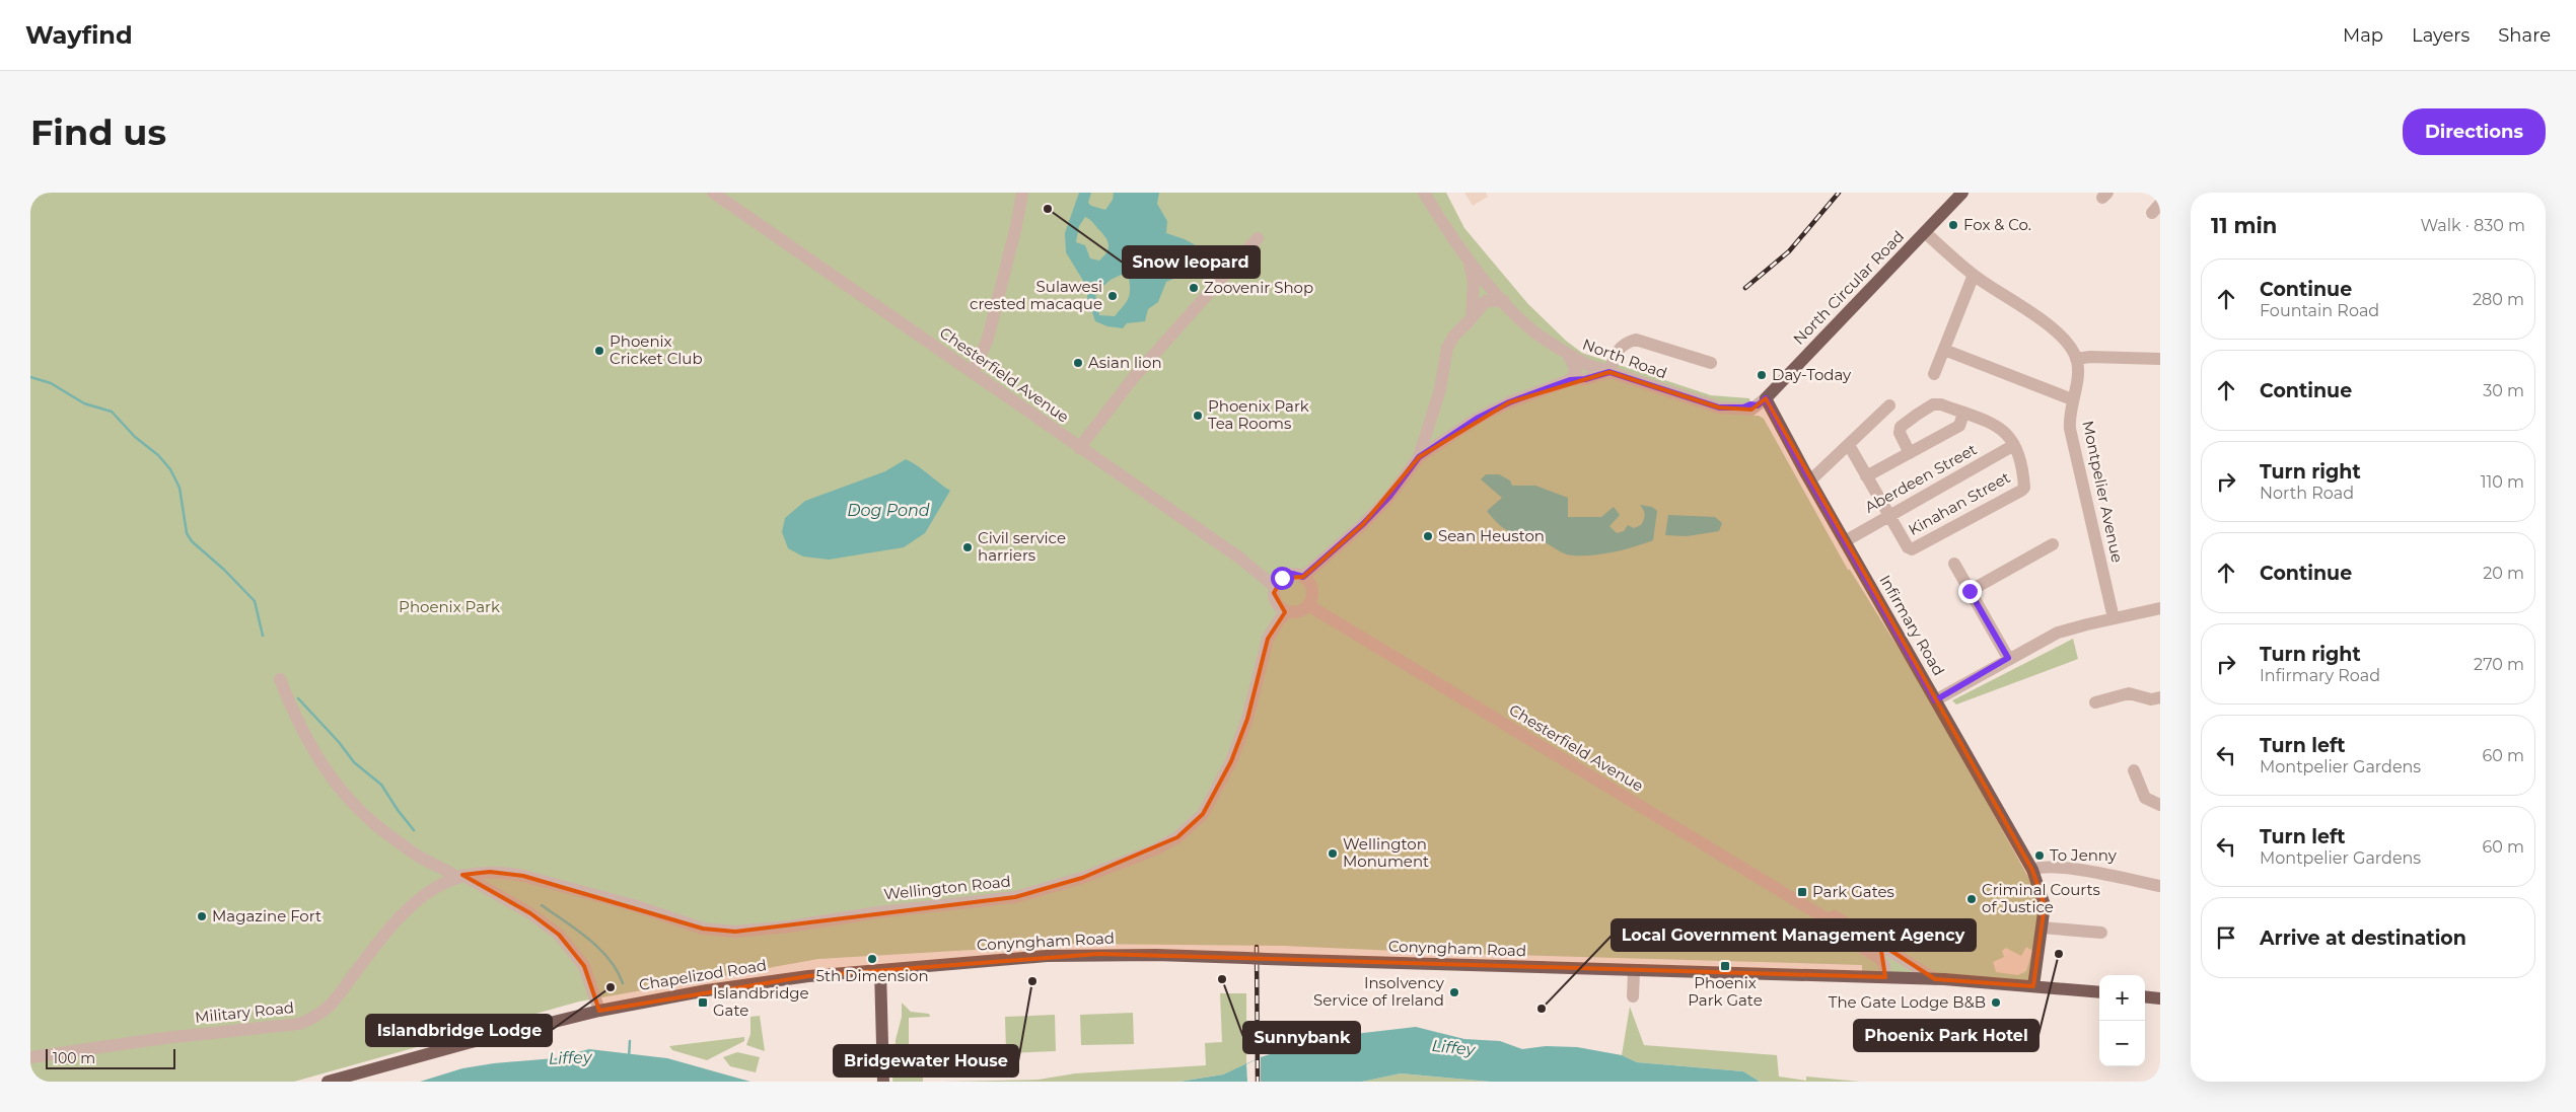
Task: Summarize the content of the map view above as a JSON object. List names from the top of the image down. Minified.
{"streets":{"main road":["North Circular Road","Infirmary Road","Conyngham Road","Chapelizod Road"],"street":["North Road","Chesterfield Avenue","Aberdeen Street","Montpelier Avenue","Kinahan Street","Wellington Road","Military Road"]},"crossings":[["North Circular Road","North Road"],["North Circular Road","Montpelier Avenue"],["North Circular Road","Infirmary Road"],["North Road","Infirmary Road"],["Chesterfield Avenue","Wellington Road"],["Chesterfield Avenue","Conyngham Road"],["Aberdeen Street","Kinahan Street"],["Aberdeen Street","Infirmary Road"],["Infirmary Road","Conyngham Road"],["Wellington Road","Military Road"],["Conyngham Road","Chapelizod Road"]],"water":["Dog Pond","Liffey"],"parks":["Phoenix Park"],"places":{"other":["Snow leopard","Fox & Co.","Zoovenir Shop","Sulawesi crested macaque","Phoenix Cricket Club","Asian lion","Day-Today","Phoenix Park Tea Rooms","Sean Heuston","Civil service harriers","Wellington Monument","To Jenny","Criminal Courts of Justice","Magazine Fort","Phoenix Park Hotel","5th Dimension","Sunnybank","Bridgewater House","Islandbridge Lodge","Insolvency Service of Ireland","The Gate Lodge B&B","Local Government Management Agency"],"transit":["Park Gates","Phoenix Park Gate","Islandbridge Gate"]},"scale_bar":"100 m","page":{"header":"Wayfind","nav":["Map","Layers","Share"],"buttons":"Directions","title":"Find us","heading":["11 min","Walk · 830 m"],"list":[["Continue","Fountain Road","280 m"],["Continue","30 m"],["Turn right","North Road","110 m"],["Continue","20 m"],["Turn right","Infirmary Road","270 m"],["Turn left","Montpelier Gardens","60 m"],["Turn left","Montpelier Gardens","60 m"],"Arrive at destination"],"map_buttons":["+","−"],"scale":"100 m"}}
